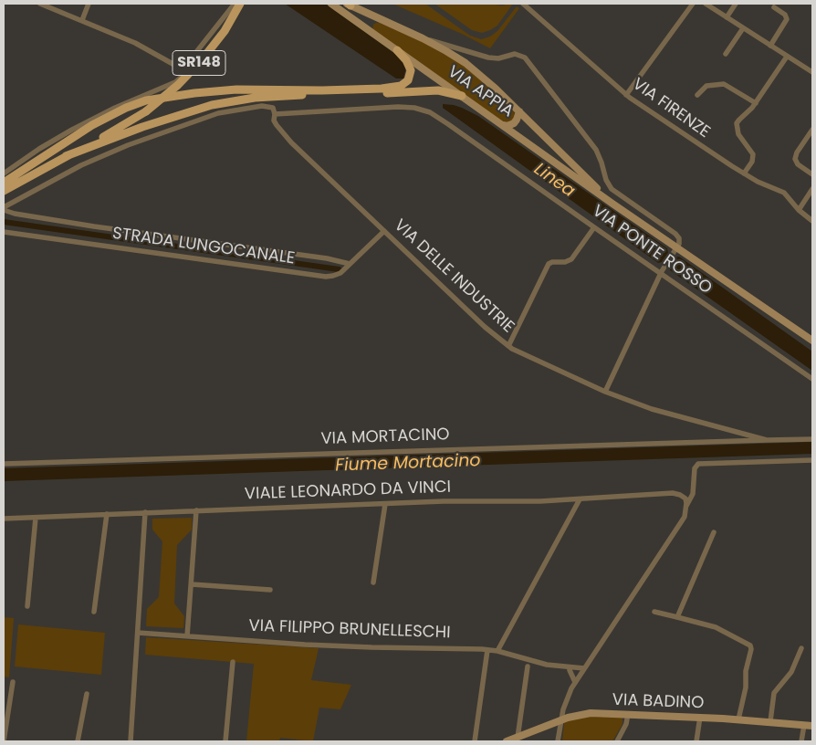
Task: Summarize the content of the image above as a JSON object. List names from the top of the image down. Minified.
{"streets":{"main road":["SR148","VIA APPIA","VIA BADINO"],"street":["VIA FIRENZE","STRADA LUNGOCANALE","VIA PONTE ROSSO","VIA DELLE INDUSTRIE","VIA MORTACINO","VIALE LEONARDO DA VINCI","VIA FILIPPO BRUNELLESCHI"]},"crossings":[["STRADA LUNGOCANALE","VIA DELLE INDUSTRIE"],["VIA PONTE ROSSO","VIA DELLE INDUSTRIE"],["VIA DELLE INDUSTRIE","VIA MORTACINO"]],"water":["Linea","Fiume Mortacino"]}
